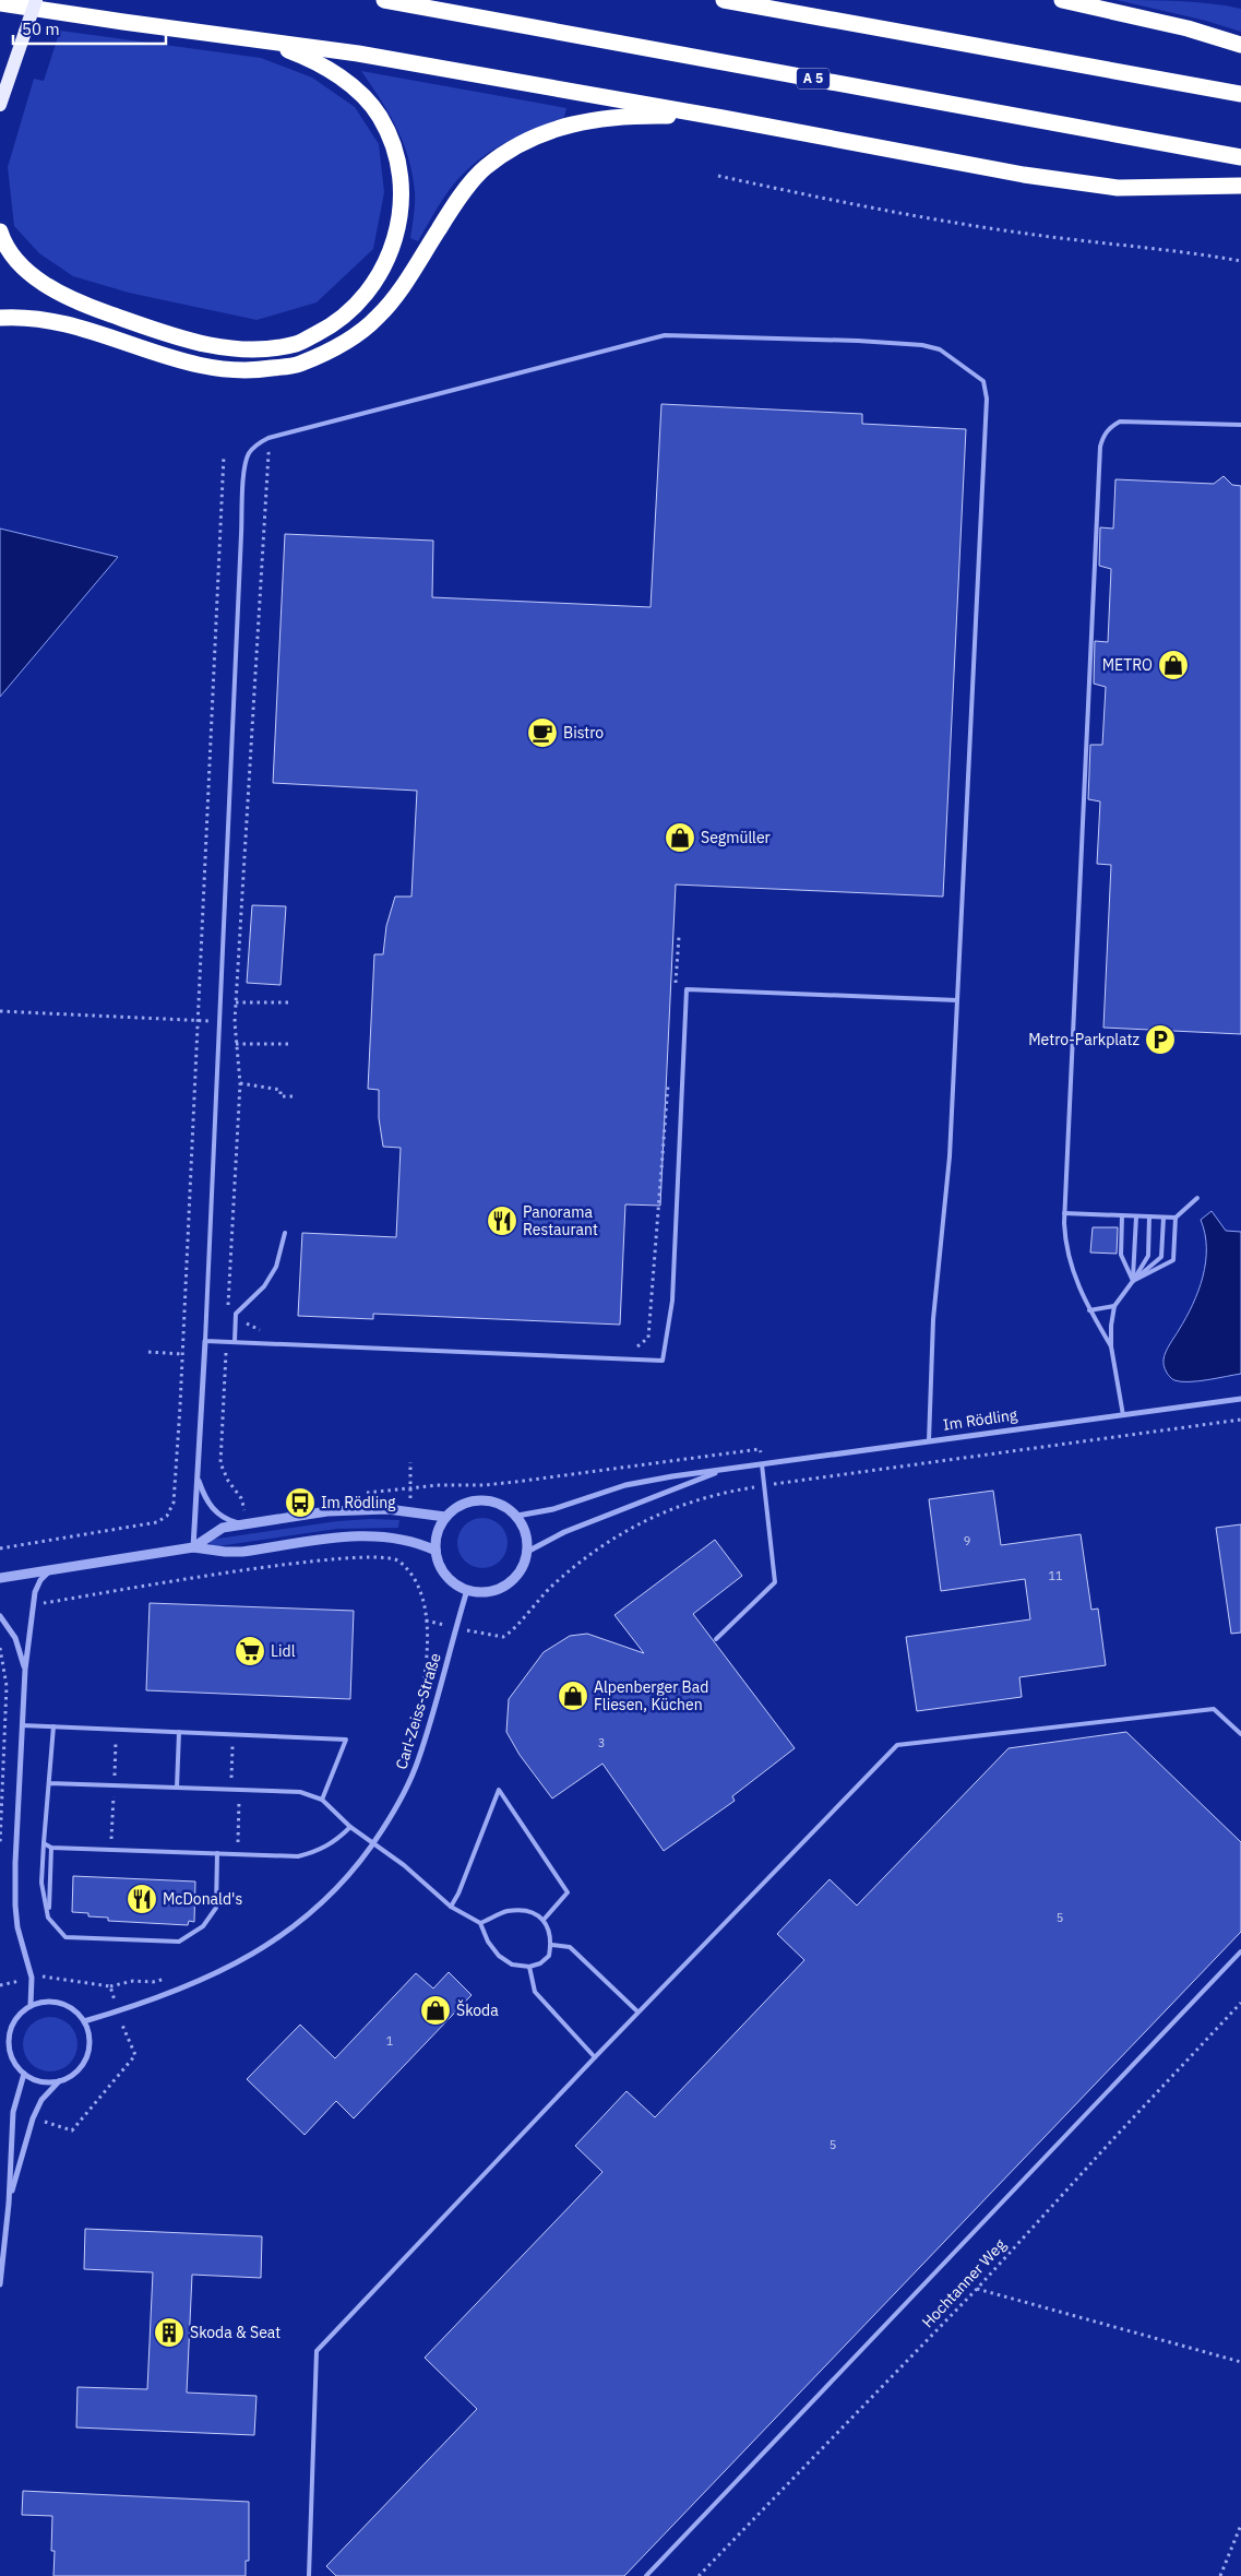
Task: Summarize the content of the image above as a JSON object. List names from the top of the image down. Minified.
{"streets":{"highway":["A 5"],"street":["Im Rödling","Carl-Zeiss-Straße"],"path":["Hochtanner Weg"]},"crossings":[["Im Rödling","Carl-Zeiss-Straße"]],"places":{"shop":["METRO","Segmüller","Alpenberger Bad Fliesen, Küchen","Škoda"],"cafe":["Bistro"],"parking":["Metro-Parkplatz"],"restaurant":["Panorama Restaurant","McDonald's"],"bus stop":["Im Rödling"],"supermarket":["Lidl"],"building":["Skoda & Seat"]},"house_numbers":["9","11","3","5","1","5"],"scale_bar":"50 m"}
